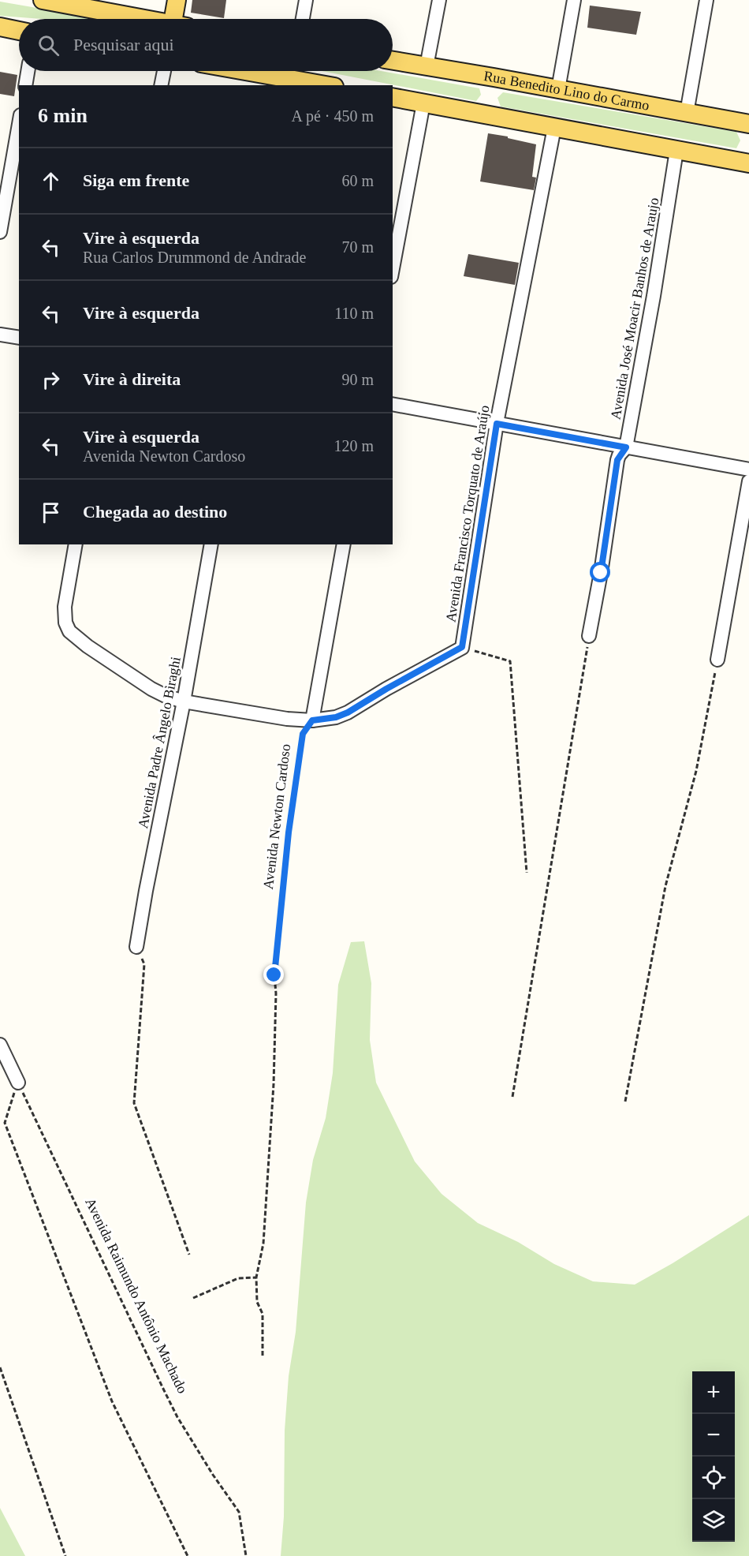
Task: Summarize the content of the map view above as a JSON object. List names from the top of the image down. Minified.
{"streets":{"main road":["Rua Benedito Lino do Carmo"],"street":["Avenida José Moacir Banhos de Araujo","Avenida Francisco Torquato de Araújo","Avenida Padre Ângelo Biraghi"],"path":["Avenida Newton Cardoso","Avenida Raimundo Antônio Machado"]},"page":{"search":"Pesquisar aqui","heading":["6 min","A pé · 450 m"],"list":[["Siga em frente","60 m"],["Vire à esquerda","Rua Carlos Drummond de Andrade","70 m"],["Vire à esquerda","110 m"],["Vire à direita","90 m"],["Vire à esquerda","Avenida Newton Cardoso","120 m"],"Chegada ao destino"],"map_buttons":["+","−"]}}
